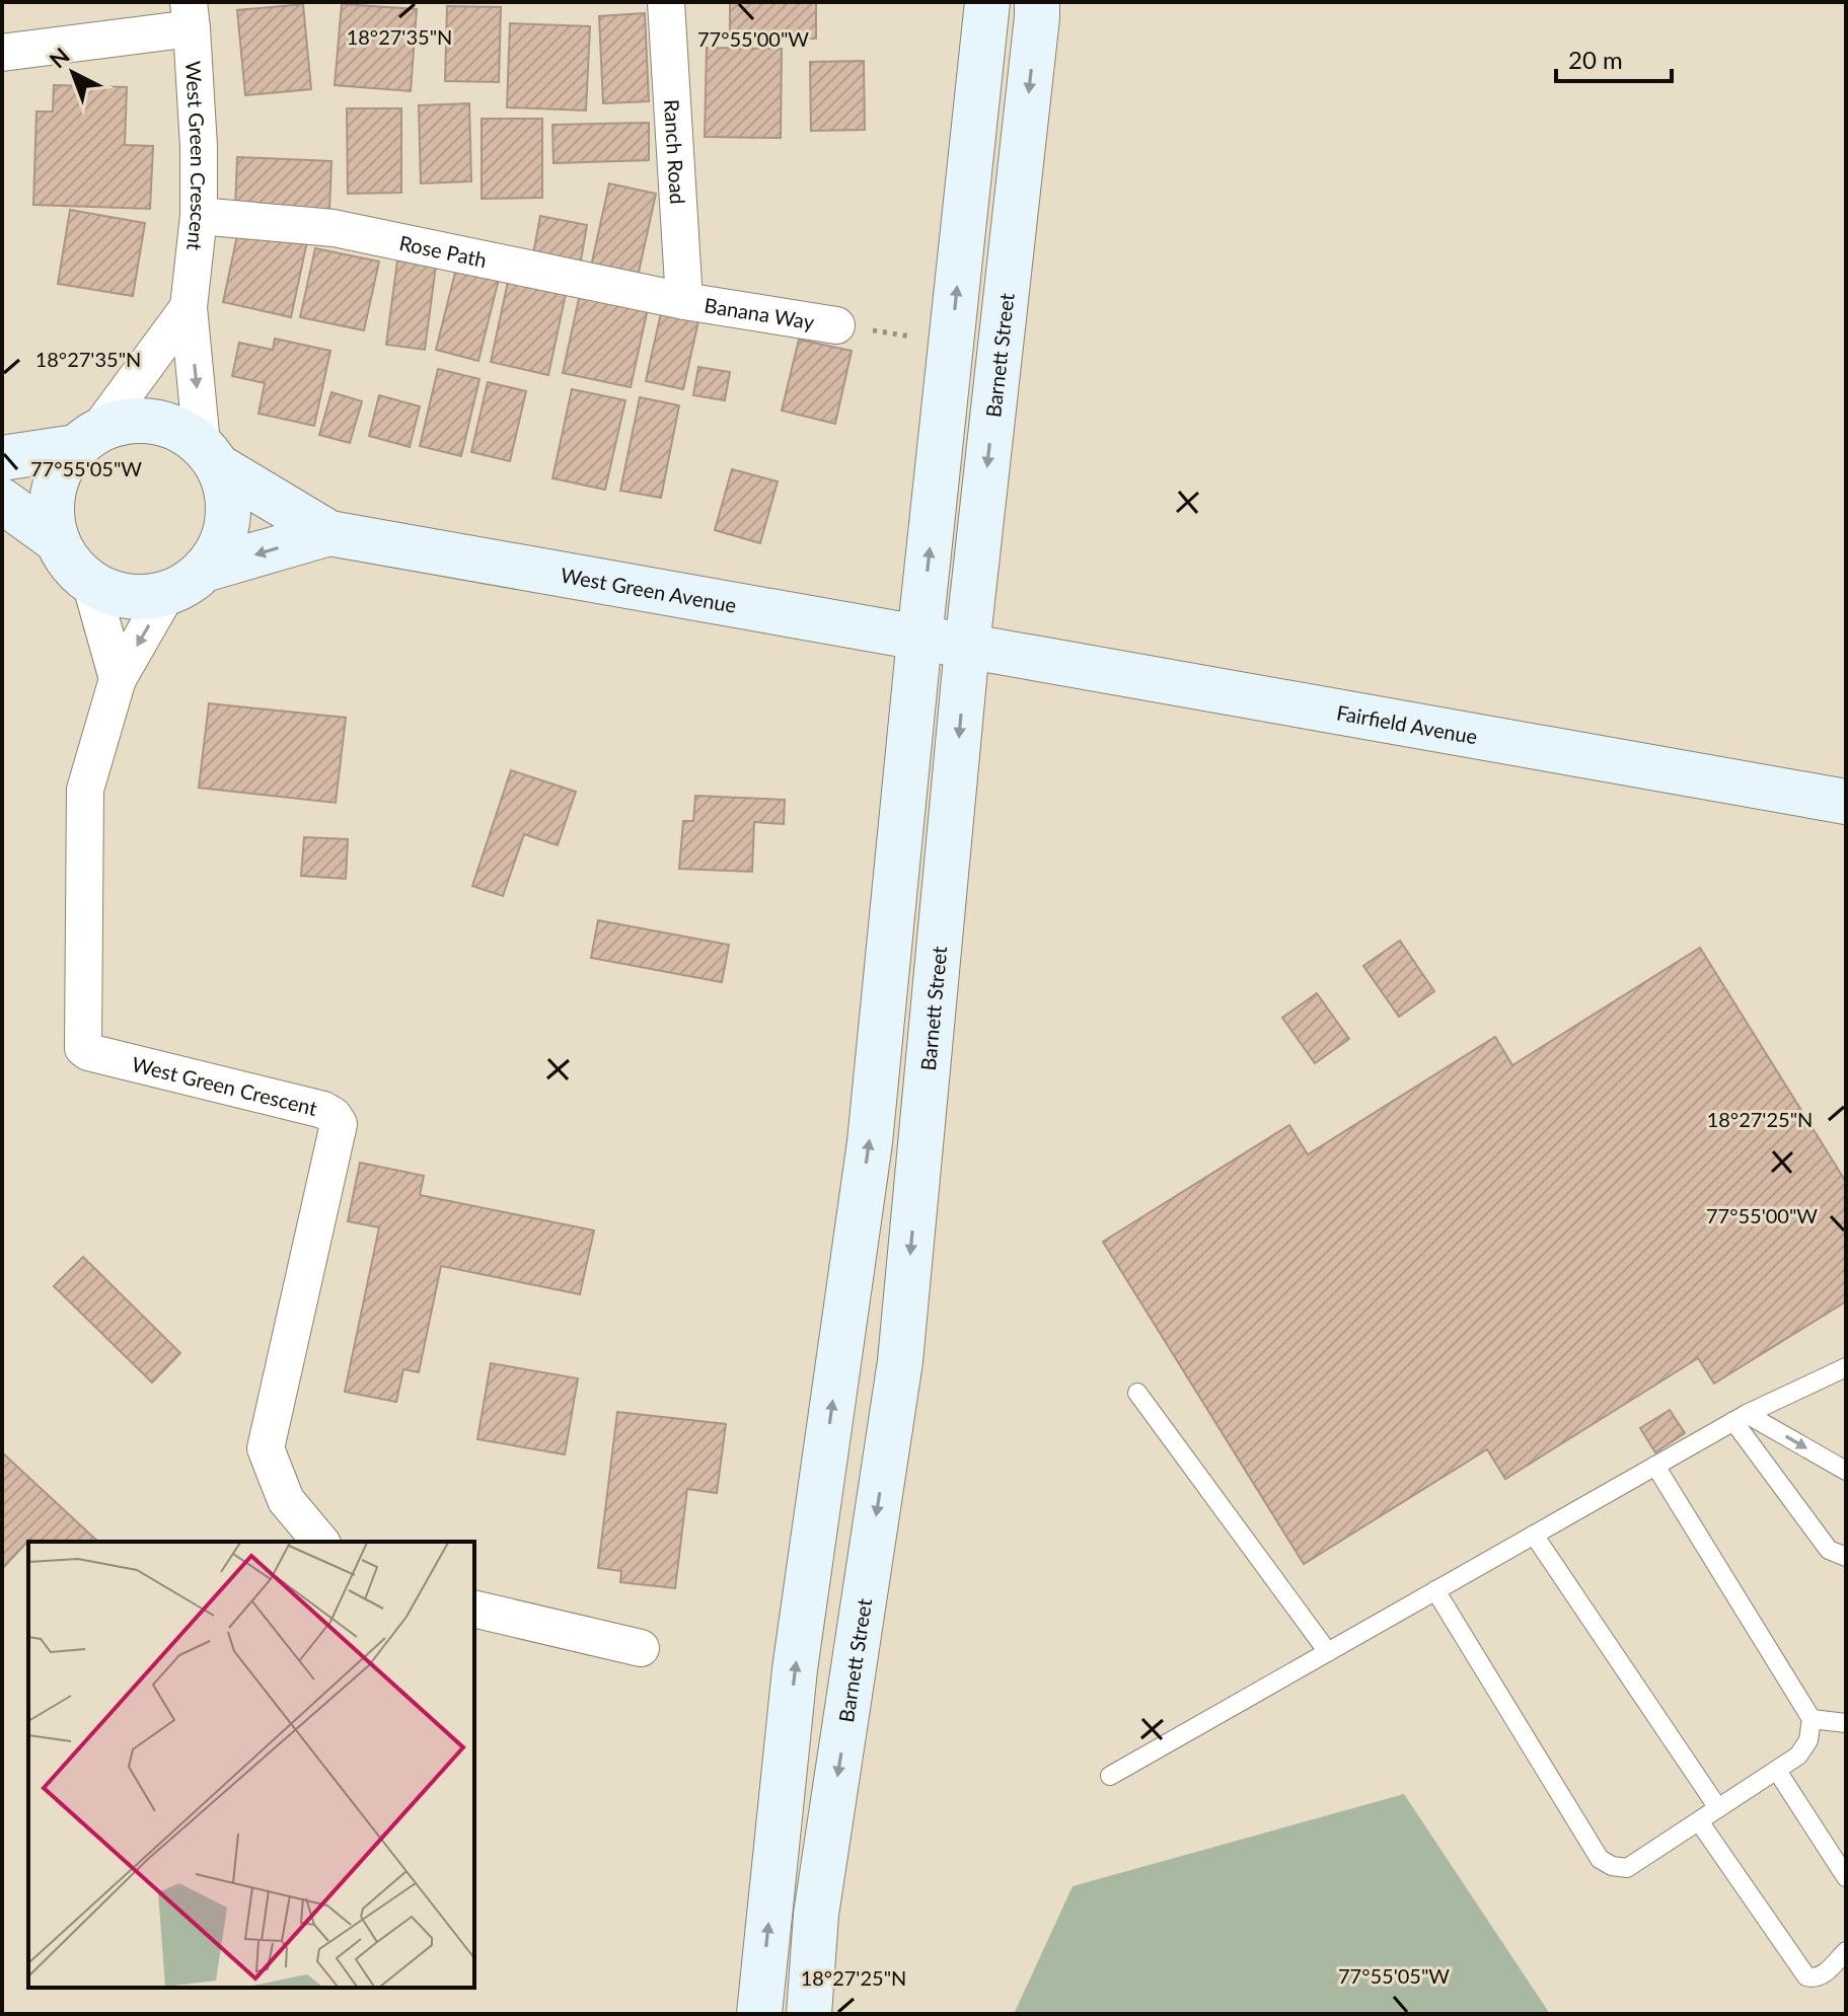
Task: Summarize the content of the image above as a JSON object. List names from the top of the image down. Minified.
{"streets":{"main road":["Barnett Street","West Green Avenue","Fairfield Avenue"],"street":["Ranch Road","West Green Crescent","Rose Path","Banana Way"]},"crossings":[["Ranch Road","Rose Path"],["Ranch Road","Banana Way"],["West Green Crescent","Rose Path"],["West Green Crescent","West Green Avenue"],["Rose Path","Banana Way"],["Barnett Street","West Green Avenue"],["Barnett Street","Fairfield Avenue"],["West Green Avenue","Fairfield Avenue"]],"scale_bar":"20 m","north":"top left","coordinates":["18°27'35\"N","77°55'00\"W","77°55'05\"W","18°27'25\"N"]}
